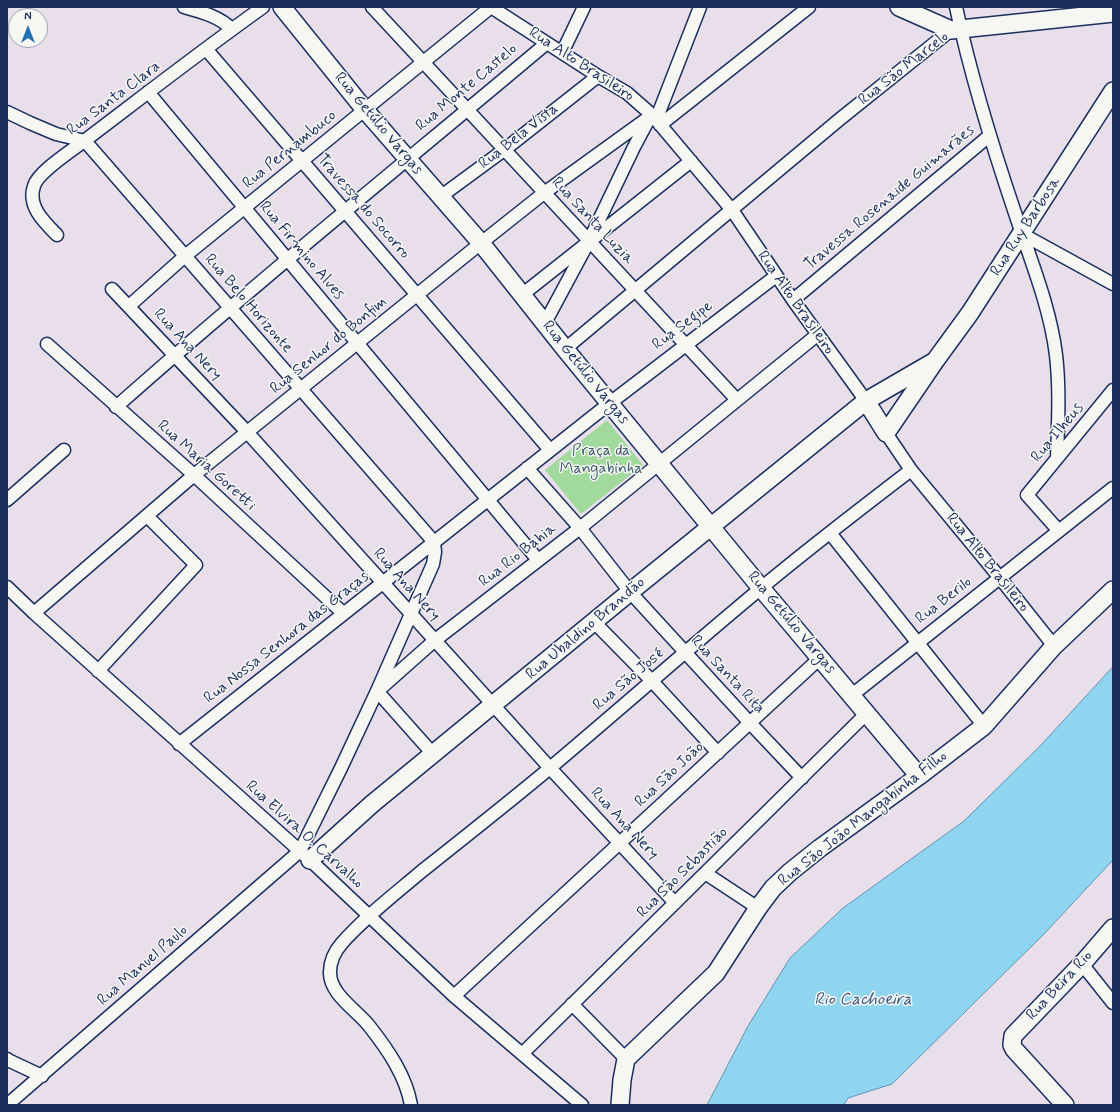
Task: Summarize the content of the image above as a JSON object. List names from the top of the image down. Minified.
{"streets":{"street":["Rua Alto Brasileiro","Rua São Marcelo","Rua Monte Castelo","Rua Santa Clara","Rua Getúlio Vargas","Rua Bela Vista","Rua Pernambuco","Travessa Rosenaide Guimarães","Travessa do Socorro","Rua Santa Luzia","Rua Ruy Barbosa","Rua Firmino Alves","Rua Belo Horizonte","Rua Segipe","Rua Ana Nery","Rua Senhor do Bonfim","Rua Ilheus","Rua Maria Goretti","Rua Rio Bahia","Rua Berilo","Rua Ubaldino Brandão","Rua Nossa Senhora das Graças","Rua Santa Rita","Rua São José","Rua São João","Rua São João Mangabinha Filho","Rua Elvira O. Carvalho","Rua São Sebastião","Rua Manuel Paulo","Rua Beira Rio"]},"crossings":[["Rua Alto Brasileiro","Rua São Marcelo"],["Rua Alto Brasileiro","Rua Monte Castelo"],["Rua Alto Brasileiro","Rua Bela Vista"],["Rua Alto Brasileiro","Rua Pernambuco"],["Rua Alto Brasileiro","Travessa Rosenaide Guimarães"],["Rua Alto Brasileiro","Rua Ruy Barbosa"],["Rua Alto Brasileiro","Rua Segipe"],["Rua Alto Brasileiro","Rua Senhor do Bonfim"],["Rua Alto Brasileiro","Rua Rio Bahia"],["Rua Alto Brasileiro","Rua Berilo"],["Rua Alto Brasileiro","Rua Ubaldino Brandão"],["Rua Alto Brasileiro","Rua São José"],["Rua Alto Brasileiro","Rua São João Mangabinha Filho"],["Rua São Marcelo","Rua Getúlio Vargas"],["Rua São Marcelo","Rua Santa Luzia"],["Rua Monte Castelo","Rua Getúlio Vargas"],["Rua Monte Castelo","Travessa do Socorro"],["Rua Monte Castelo","Rua Santa Luzia"],["Rua Monte Castelo","Rua Firmino Alves"],["Rua Monte Castelo","Rua Belo Horizonte"],["Rua Monte Castelo","Rua Ana Nery"],["Rua Monte Castelo","Rua Maria Goretti"],["Rua Santa Clara","Travessa do Socorro"],["Rua Santa Clara","Rua Firmino Alves"],["Rua Santa Clara","Rua Belo Horizonte"],["Rua Getúlio Vargas","Rua Bela Vista"],["Rua Getúlio Vargas","Rua Pernambuco"],["Rua Getúlio Vargas","Rua Segipe"],["Rua Getúlio Vargas","Rua Senhor do Bonfim"],["Rua Getúlio Vargas","Rua Rio Bahia"],["Rua Getúlio Vargas","Rua Berilo"],["Rua Getúlio Vargas","Rua Ubaldino Brandão"],["Rua Getúlio Vargas","Rua Nossa Senhora das Graças"],["Rua Getúlio Vargas","Rua São José"],["Rua Getúlio Vargas","Rua São João"],["Rua Getúlio Vargas","Rua São João Mangabinha Filho"],["Rua Getúlio Vargas","Rua São Sebastião"],["Rua Bela Vista","Rua Santa Luzia"],["Rua Pernambuco","Travessa do Socorro"],["Rua Pernambuco","Rua Santa Luzia"],["Rua Pernambuco","Rua Firmino Alves"],["Rua Pernambuco","Rua Belo Horizonte"],["Rua Pernambuco","Rua Ana Nery"],["Travessa do Socorro","Rua Senhor do Bonfim"],["Travessa do Socorro","Rua Nossa Senhora das Graças"],["Rua Santa Luzia","Rua Segipe"],["Rua Santa Luzia","Rua Senhor do Bonfim"],["Rua Santa Luzia","Rua Rio Bahia"],["Rua Ruy Barbosa","Rua Ubaldino Brandão"],["Rua Firmino Alves","Rua Senhor do Bonfim"],["Rua Firmino Alves","Rua Rio Bahia"],["Rua Firmino Alves","Rua Nossa Senhora das Graças"],["Rua Belo Horizonte","Rua Senhor do Bonfim"],["Rua Belo Horizonte","Rua Nossa Senhora das Graças"],["Rua Segipe","Rua Nossa Senhora das Graças"],["Rua Ana Nery","Rua Senhor do Bonfim"],["Rua Ana Nery","Rua Rio Bahia"],["Rua Ana Nery","Rua Ubaldino Brandão"],["Rua Ana Nery","Rua Nossa Senhora das Graças"],["Rua Ana Nery","Rua São José"],["Rua Ana Nery","Rua São João"],["Rua Ana Nery","Rua São Sebastião"],["Rua Senhor do Bonfim","Rua Maria Goretti"],["Rua Senhor do Bonfim","Rua Elvira O. Carvalho"],["Rua Ilheus","Rua Berilo"],["Rua Maria Goretti","Rua Nossa Senhora das Graças"],["Rua Rio Bahia","Rua Ubaldino Brandão"],["Rua Rio Bahia","Rua Santa Rita"],["Rua Rio Bahia","Rua Elvira O. Carvalho"],["Rua Rio Bahia","Rua Manuel Paulo"],["Rua Ubaldino Brandão","Rua Santa Rita"],["Rua Ubaldino Brandão","Rua Elvira O. Carvalho"],["Rua Ubaldino Brandão","Rua Manuel Paulo"],["Rua Nossa Senhora das Graças","Rua Santa Rita"],["Rua Nossa Senhora das Graças","Rua Elvira O. Carvalho"],["Rua Santa Rita","Rua São José"],["Rua Santa Rita","Rua São João"],["Rua Santa Rita","Rua São Sebastião"],["Rua São José","Rua Elvira O. Carvalho"],["Rua São João","Rua Elvira O. Carvalho"],["Rua Elvira O. Carvalho","Rua São Sebastião"],["Rua Elvira O. Carvalho","Rua Manuel Paulo"]],"water":["Rio Cachoeira"],"parks":["Praça da Mangabinha"],"north":"top"}
